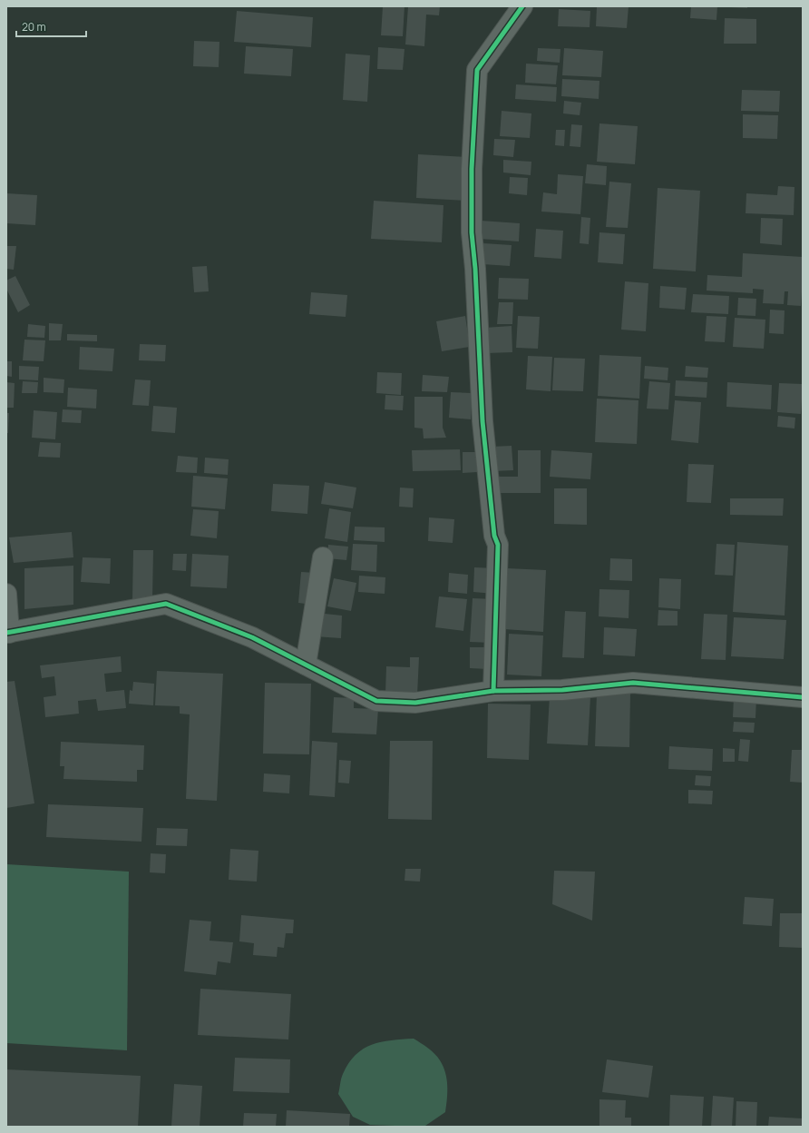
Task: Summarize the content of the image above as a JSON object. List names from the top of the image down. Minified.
{"scale_bar":"20 m"}
